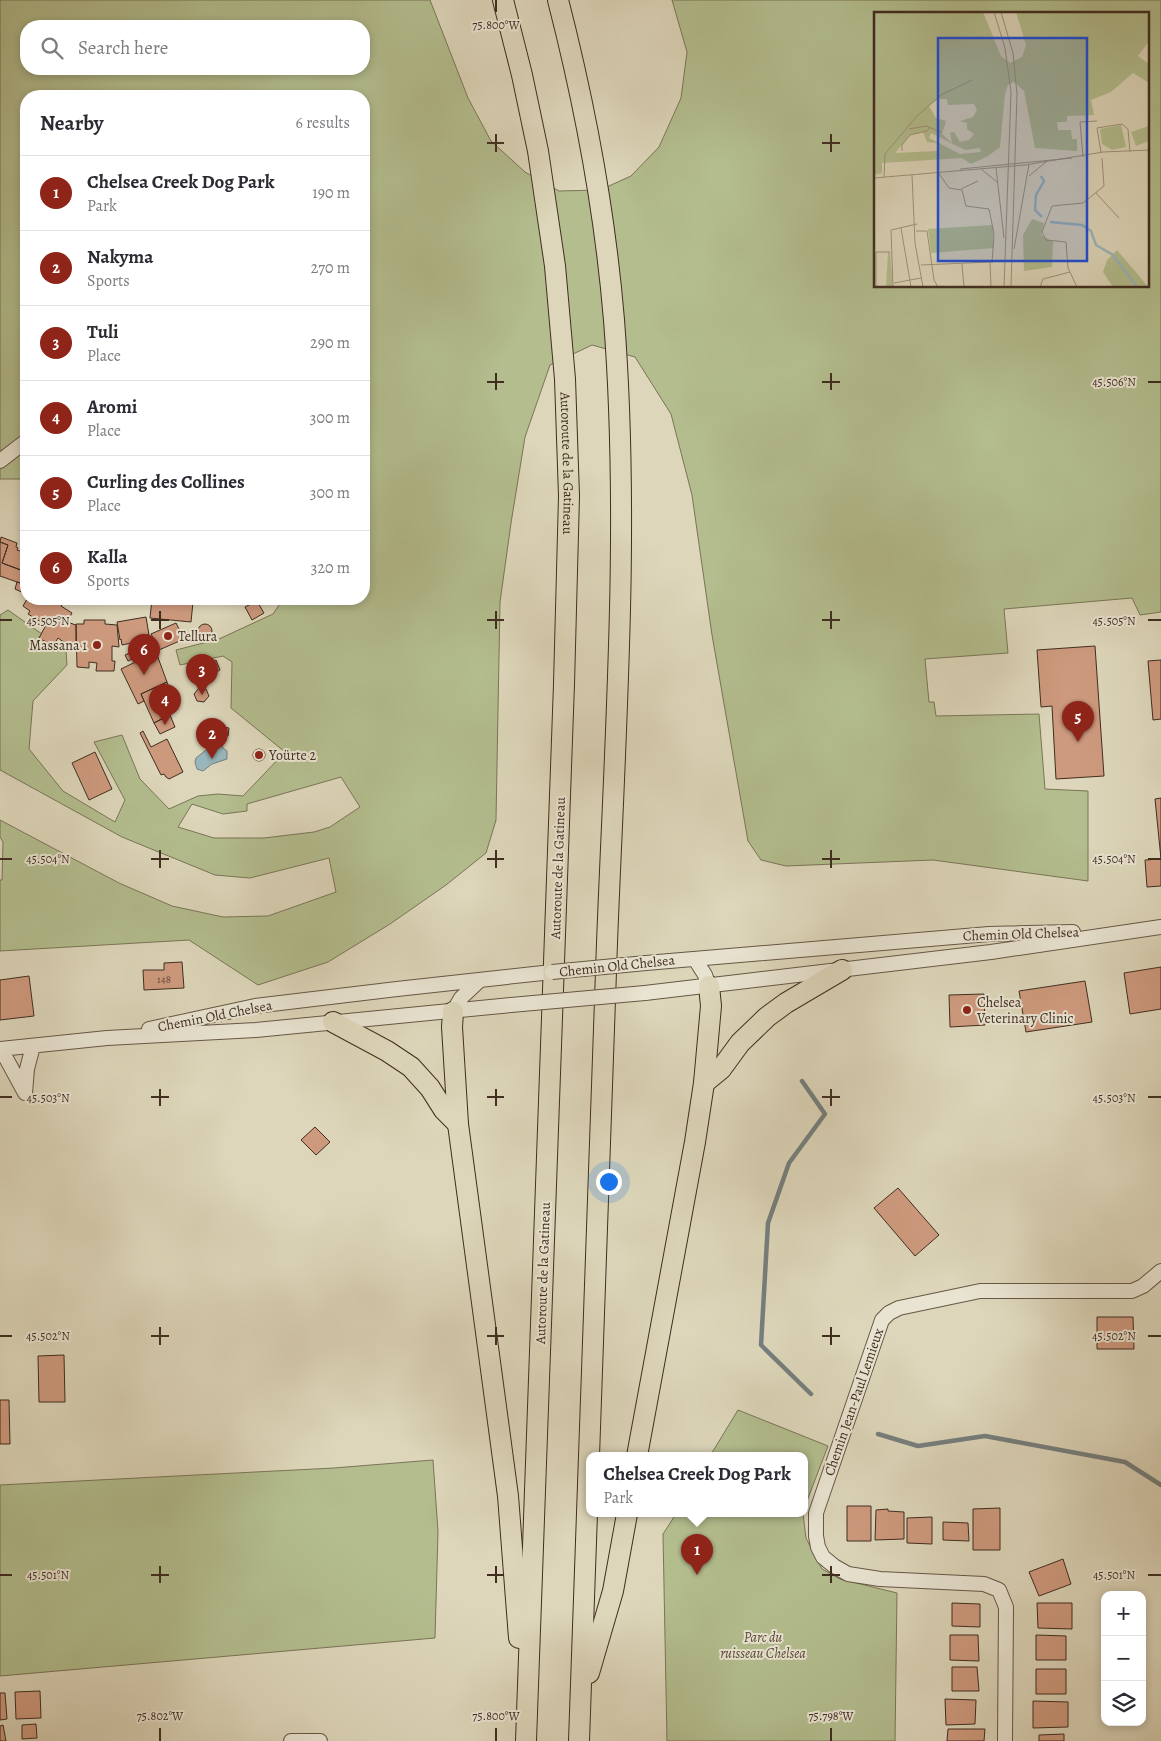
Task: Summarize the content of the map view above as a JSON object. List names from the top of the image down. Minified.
{"streets":{"highway":["Autoroute de la Gatineau"],"street":["Chemin Old Chelsea","Chemin Jean-Paul Lemieux"]},"parks":["Parc du ruisseau Chelsea"],"places":["Tellura","Massana 1","Yoürte 2","Chelsea Veterinary Clinic"],"house_numbers":["148"],"page":{"search":"Search here","heading":["Nearby","6 results"],"list":[{"mark":"1","name":"Chelsea Creek Dog Park","note":"Park","value":"190 m"},{"mark":"2","name":"Nakyma","note":"Sports","value":"270 m"},{"mark":"3","name":"Tuli","note":"Place","value":"290 m"},{"mark":"4","name":"Aromi","note":"Place","value":"300 m"},{"mark":"5","name":"Curling des Collines","note":"Place","value":"300 m"},{"mark":"6","name":"Kalla","note":"Sports","value":"320 m"}],"pins":["6","3","4","5","2","1"],"popup":["Chelsea Creek Dog Park","Park"],"map_buttons":["+","−"]},"coordinates":["75.800°W","45.506°N","45.505°N","45.504°N","45.503°N","45.502°N","45.501°N","75.802°W","75.798°W"]}
